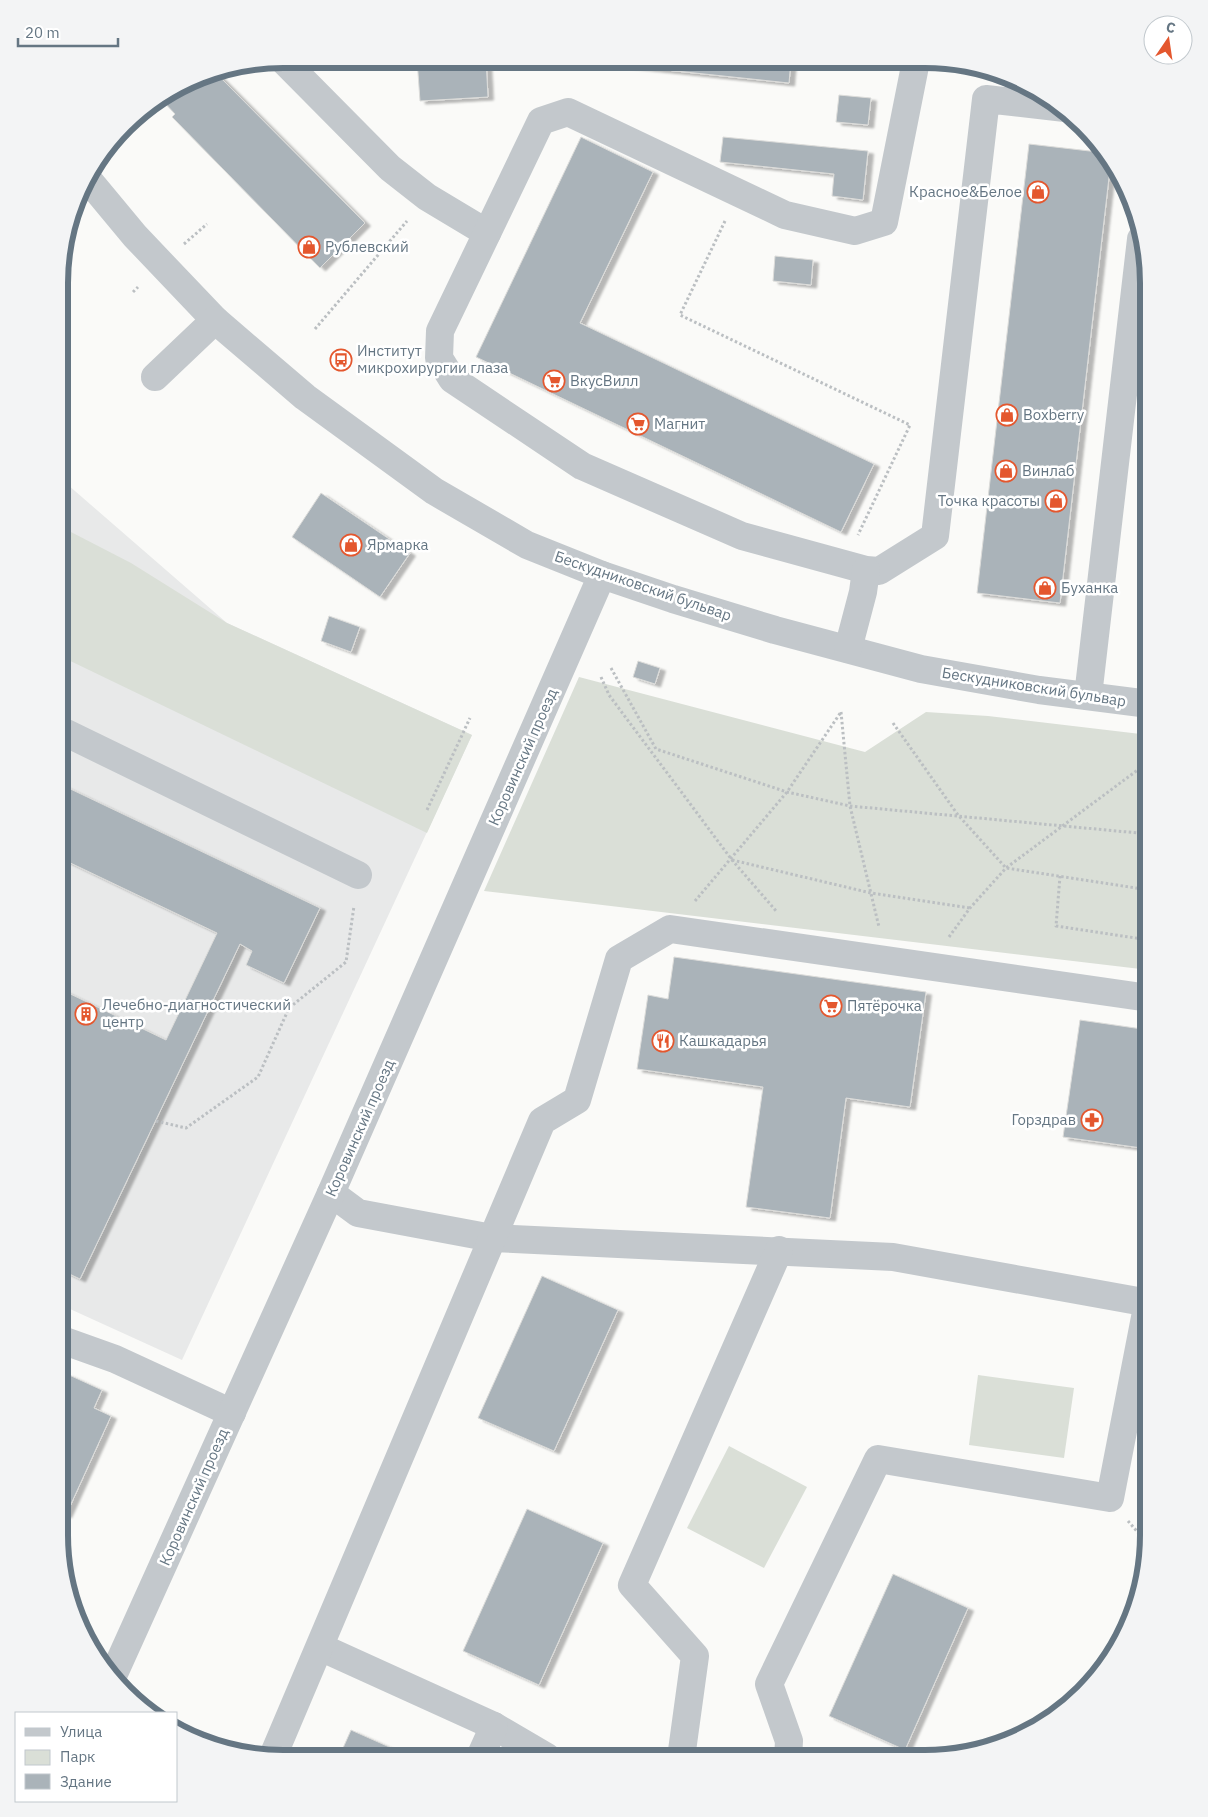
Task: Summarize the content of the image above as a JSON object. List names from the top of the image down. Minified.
{"streets":{"street":["Бескудниковский бульвар","Коровинский проезд"]},"crossings":[["Бескудниковский бульвар","Коровинский проезд"]],"places":{"shop":["Красное&Белое","Рублевский","Boxberry","Винлаб","Точка красоты","Ярмарка","Буханка"],"bus stop":["Институт микрохирургии глаза"],"supermarket":["ВкусВилл","Магнит","Пятёрочка"],"building":["Лечебно-диагностический центр"],"restaurant":["Кашкадарья"],"pharmacy":["Горздрав"]},"legend":["Улица","Парк","Здание"],"scale_bar":"20 m","north":"top"}
